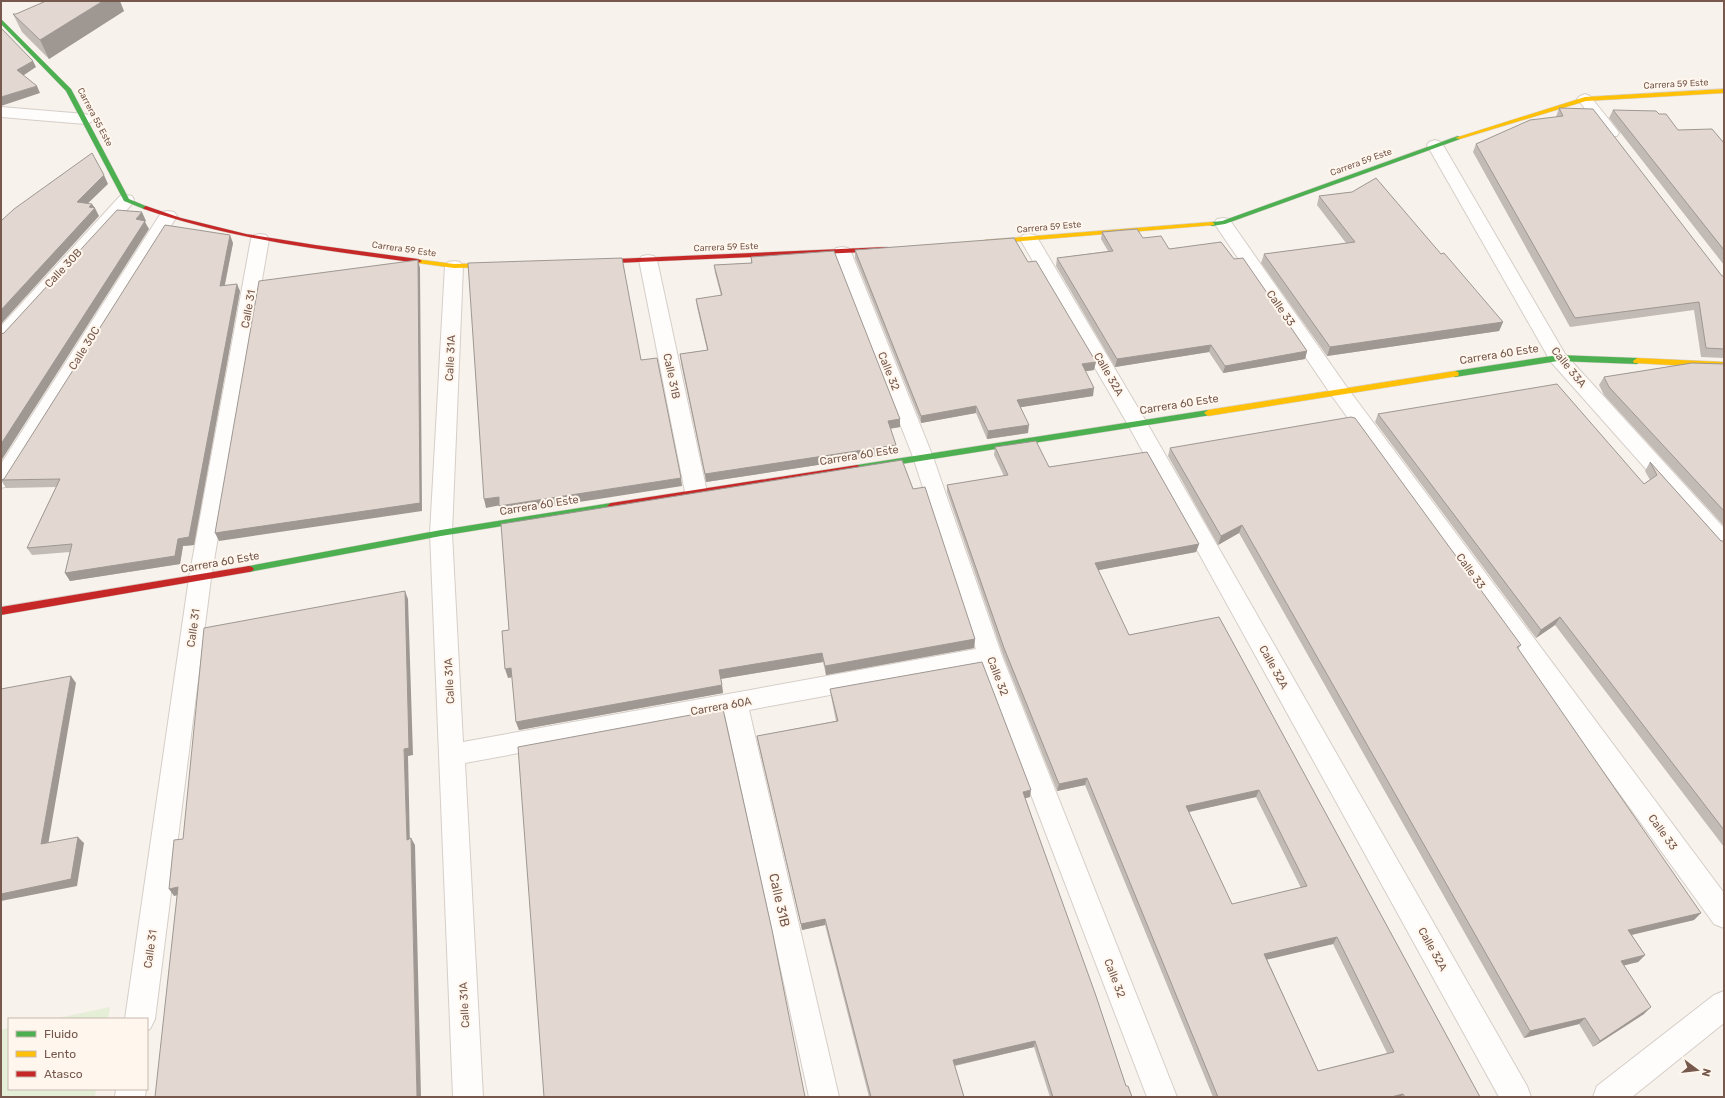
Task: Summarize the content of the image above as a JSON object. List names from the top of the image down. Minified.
{"streets":{"street":["Carrera 59 Este","Carrera 55 Este","Calle 30B","Calle 33","Calle 31","Calle 30C","Carrera 60 Este","Calle 31A","Calle 33A","Calle 32","Calle 32A","Calle 31B","Carrera 60A"]},"crossings":[["Carrera 59 Este","Calle 33"],["Carrera 59 Este","Calle 31"],["Carrera 59 Este","Calle 30C"],["Carrera 59 Este","Calle 31A"],["Carrera 59 Este","Calle 33A"],["Carrera 59 Este","Calle 32"],["Carrera 59 Este","Calle 32A"],["Carrera 59 Este","Calle 31B"],["Carrera 55 Este","Calle 30B"],["Calle 33","Carrera 60 Este"],["Calle 31","Carrera 60 Este"],["Carrera 60 Este","Calle 31A"],["Carrera 60 Este","Calle 33A"],["Carrera 60 Este","Calle 32"],["Carrera 60 Este","Calle 32A"],["Carrera 60 Este","Calle 31B"],["Calle 31A","Carrera 60A"],["Calle 32","Carrera 60A"],["Calle 31B","Carrera 60A"]],"legend":["Fluido","Lento","Atasco"],"north":"right"}
